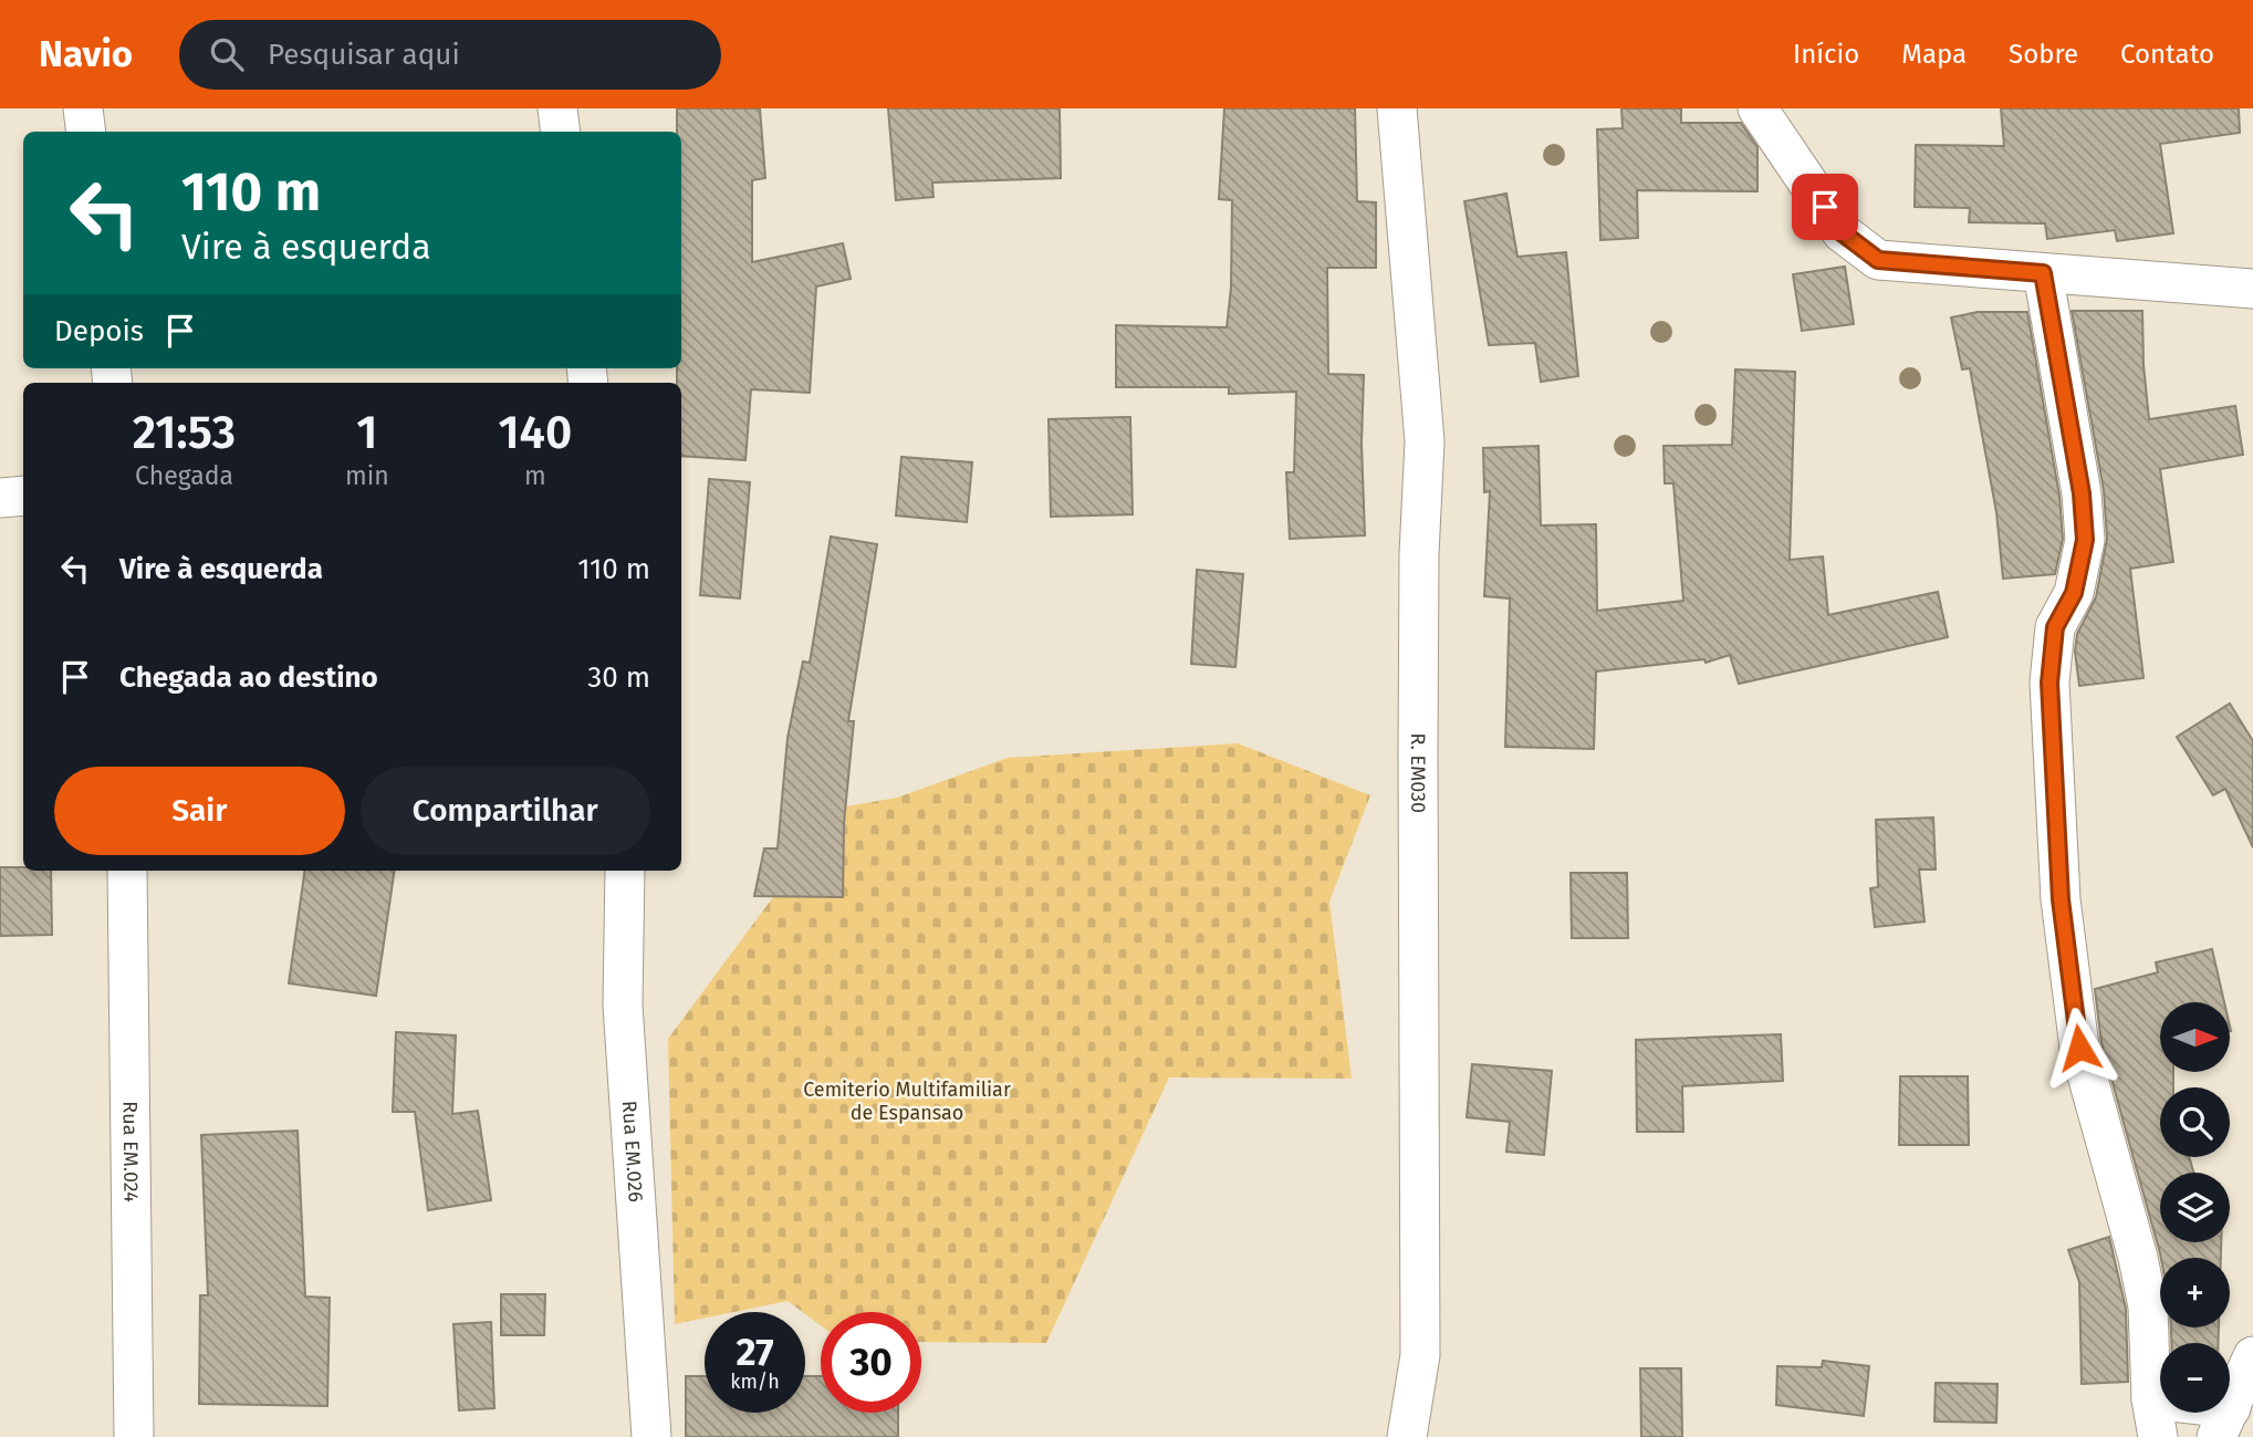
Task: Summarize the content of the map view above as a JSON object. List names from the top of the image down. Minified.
{"streets":{"street":["R. EM030","Rua EM.024","Rua EM.026"]},"parks":["Cemiterio Multifamiliar de Espansao"],"north":"right","page":{"header":"Navio","search":"Pesquisar aqui","nav":["Início","Mapa","Sobre","Contato"],"turn":["110 m","Vire à esquerda"],"then":"Depois","eta":["21:53","Chegada","1","min","140","m"],"list":[{"name":"Vire à esquerda","value":"110 m"},{"name":"Chegada ao destino","value":"30 m"}],"buttons":["Sair","Compartilhar"],"map_buttons":["+","−"],"speed":"27 km/h","limit":"30"}}
